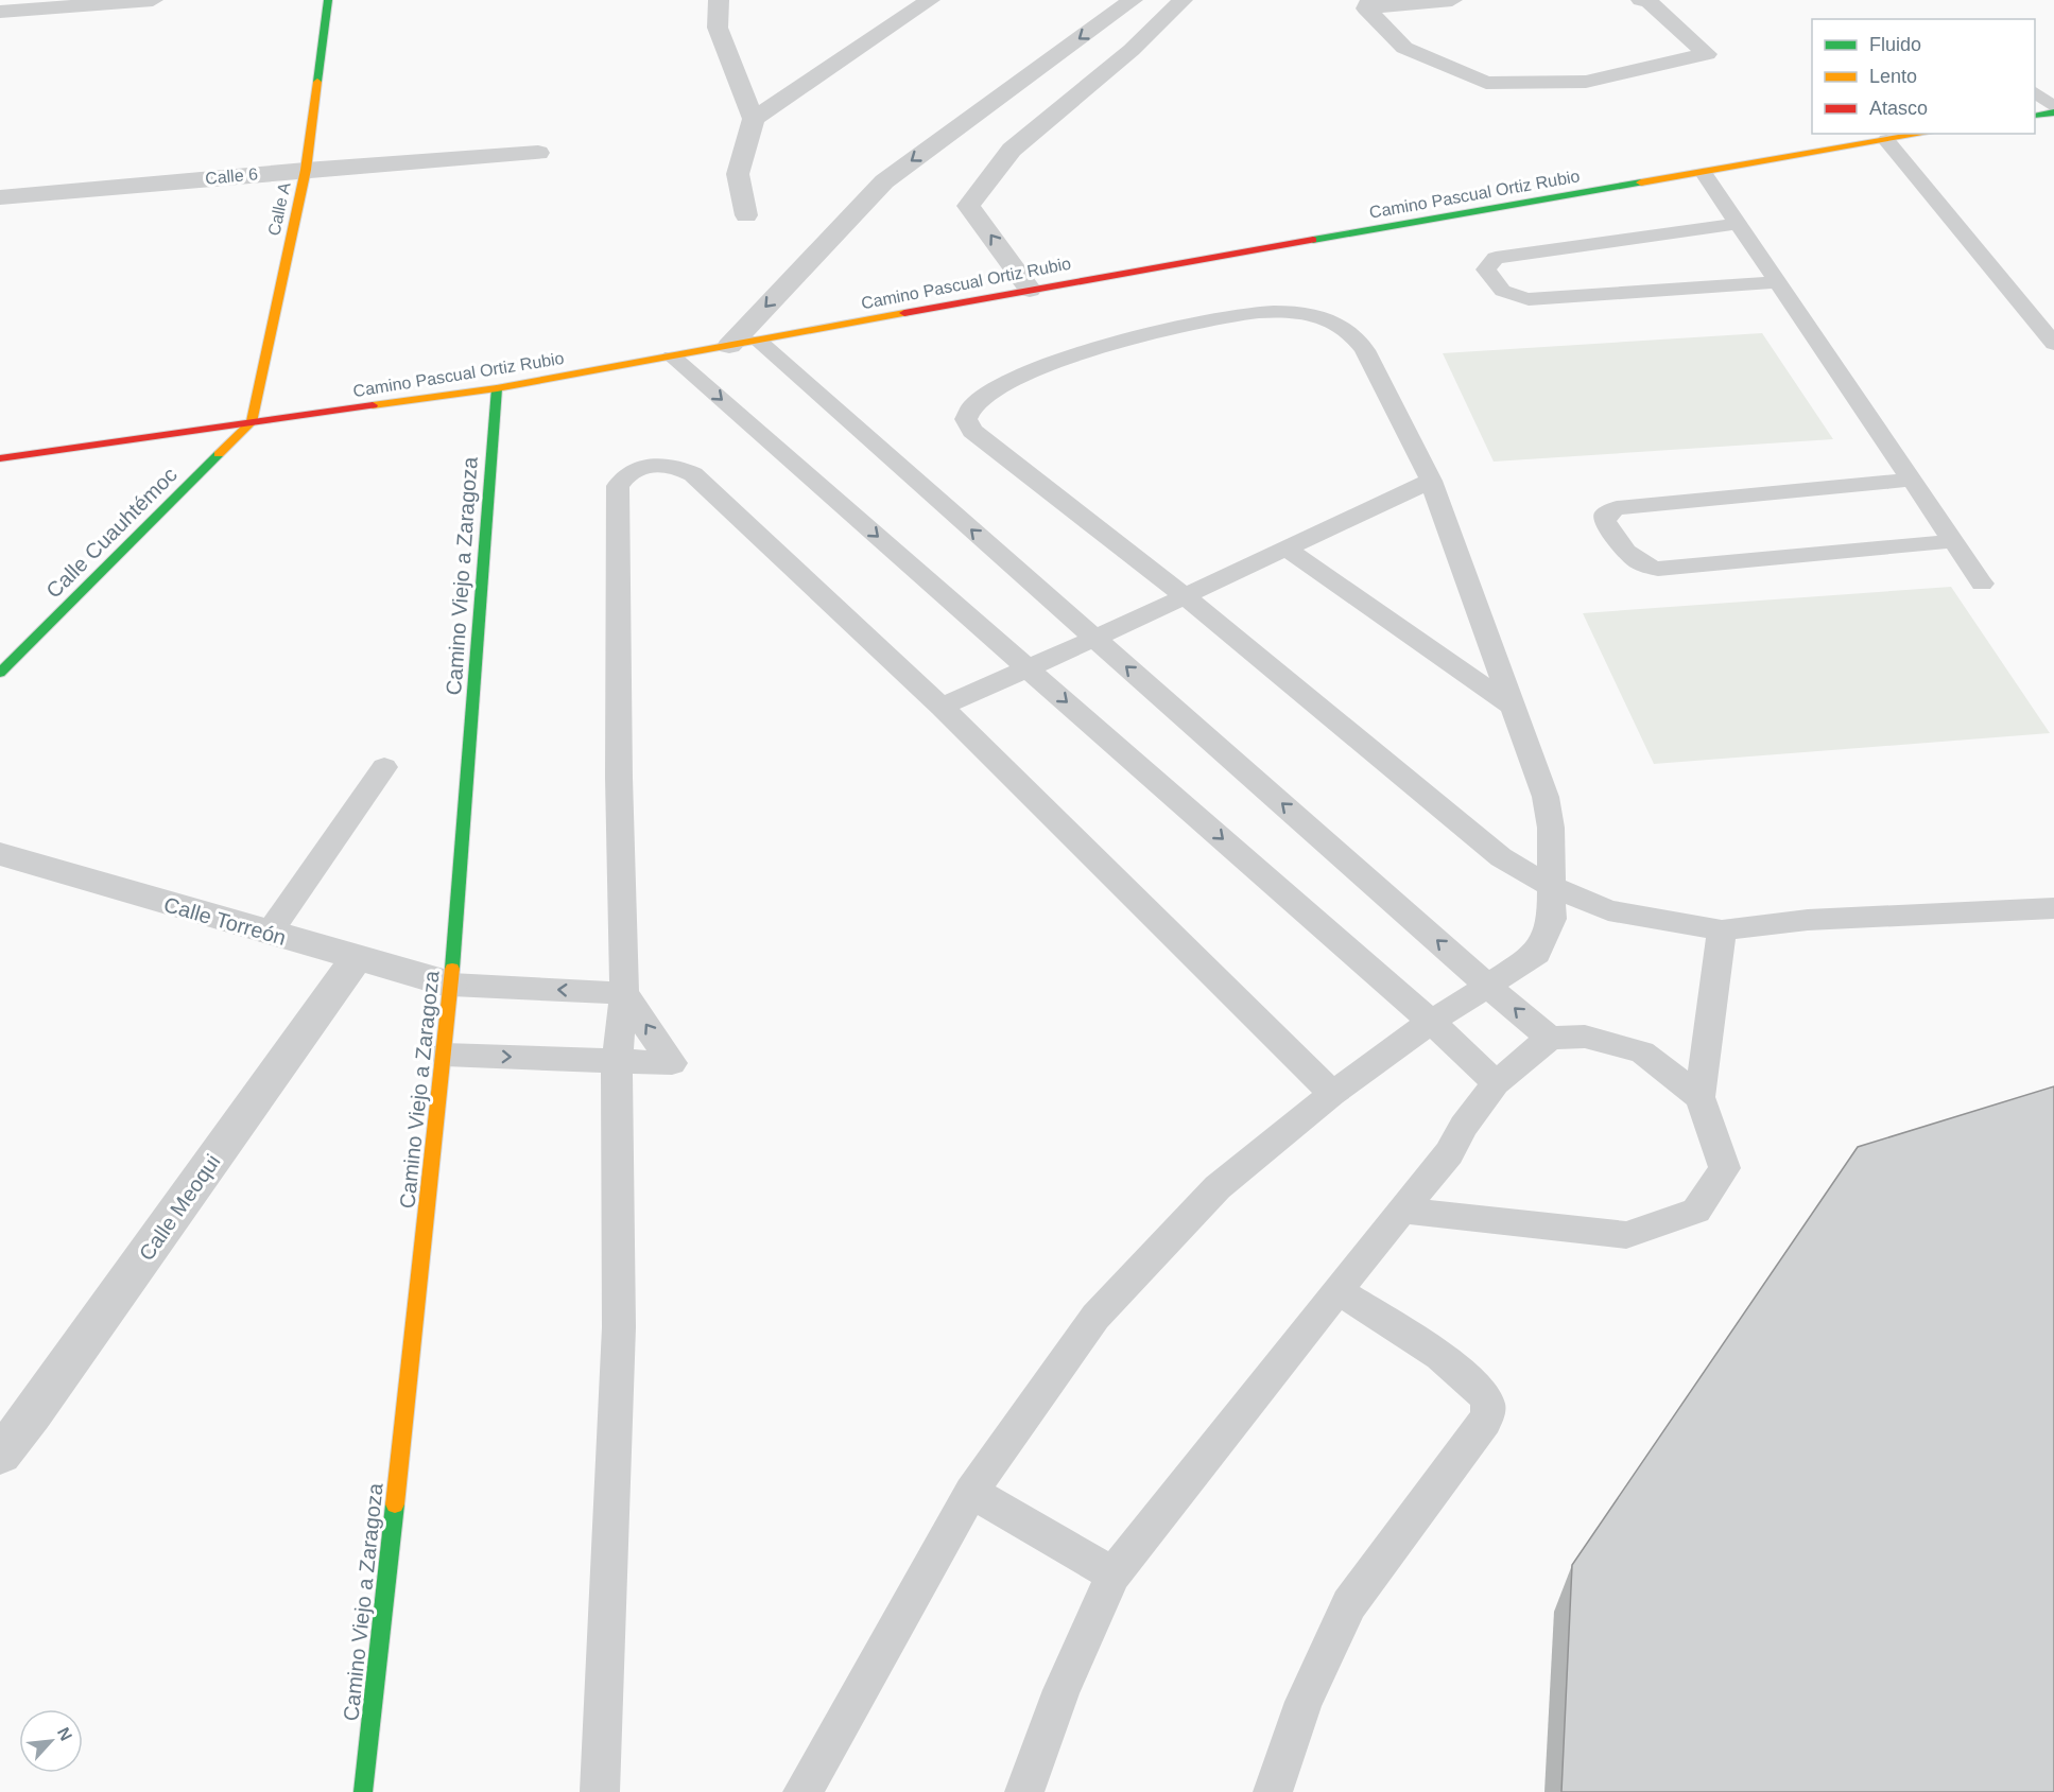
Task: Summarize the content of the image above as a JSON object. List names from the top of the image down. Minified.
{"streets":{"street":["Calle 6","Camino Pascual Ortiz Rubio","Calle A","Calle Cuauhtémoc","Camino Viejo a Zaragoza","Calle Torreón","Calle Meoqui"]},"crossings":[["Calle 6","Calle A"],["Camino Pascual Ortiz Rubio","Calle A"],["Camino Pascual Ortiz Rubio","Calle Cuauhtémoc"],["Camino Pascual Ortiz Rubio","Camino Viejo a Zaragoza"],["Calle A","Calle Cuauhtémoc"],["Camino Viejo a Zaragoza","Calle Torreón"],["Calle Torreón","Calle Meoqui"]],"legend":["Fluido","Lento","Atasco"],"north":"top right"}
